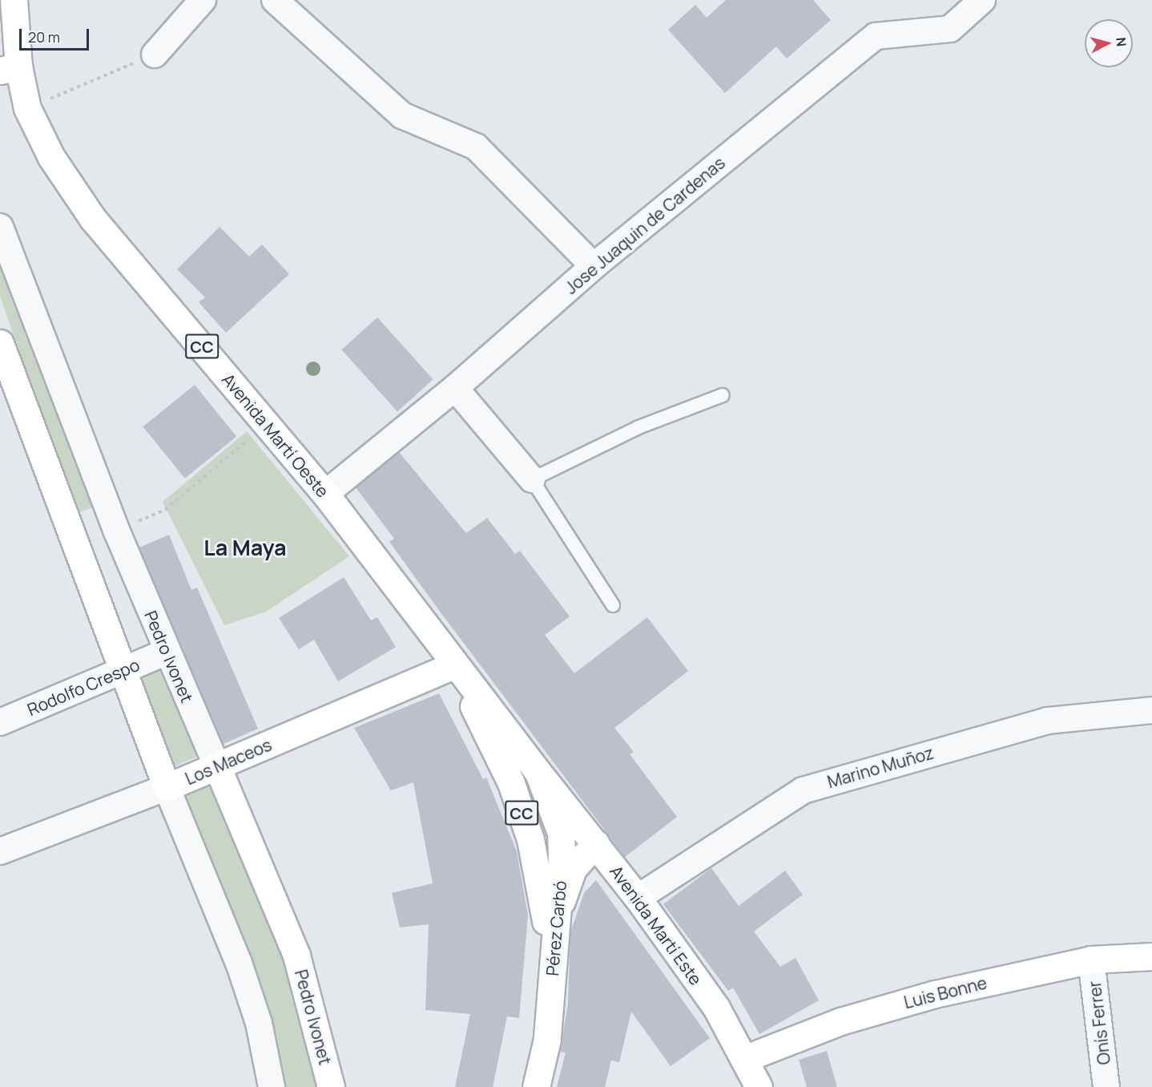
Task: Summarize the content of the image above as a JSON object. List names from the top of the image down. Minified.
{"streets":{"main road":["CC","Avenida Martí Oeste","Pedro Ivonet","Los Maceos","Avenida Martí Este","Pérez Carbó","Luis Bonne"],"street":["Jose Juaquin de Cardenas","Rodolfo Crespo","Marino Muñoz","Onís Ferrer"]},"crossings":[["Jose Juaquin de Cardenas","Avenida Martí Oeste"],["Avenida Martí Oeste","Los Maceos"],["Avenida Martí Oeste","Avenida Martí Este"],["Avenida Martí Oeste","Pérez Carbó"],["Pedro Ivonet","Rodolfo Crespo"],["Pedro Ivonet","Los Maceos"],["Marino Muñoz","Avenida Martí Este"],["Avenida Martí Este","Pérez Carbó"],["Avenida Martí Este","Luis Bonne"],["Luis Bonne","Onís Ferrer"]],"districts":["La Maya"],"scale_bar":"20 m","north":"right"}
